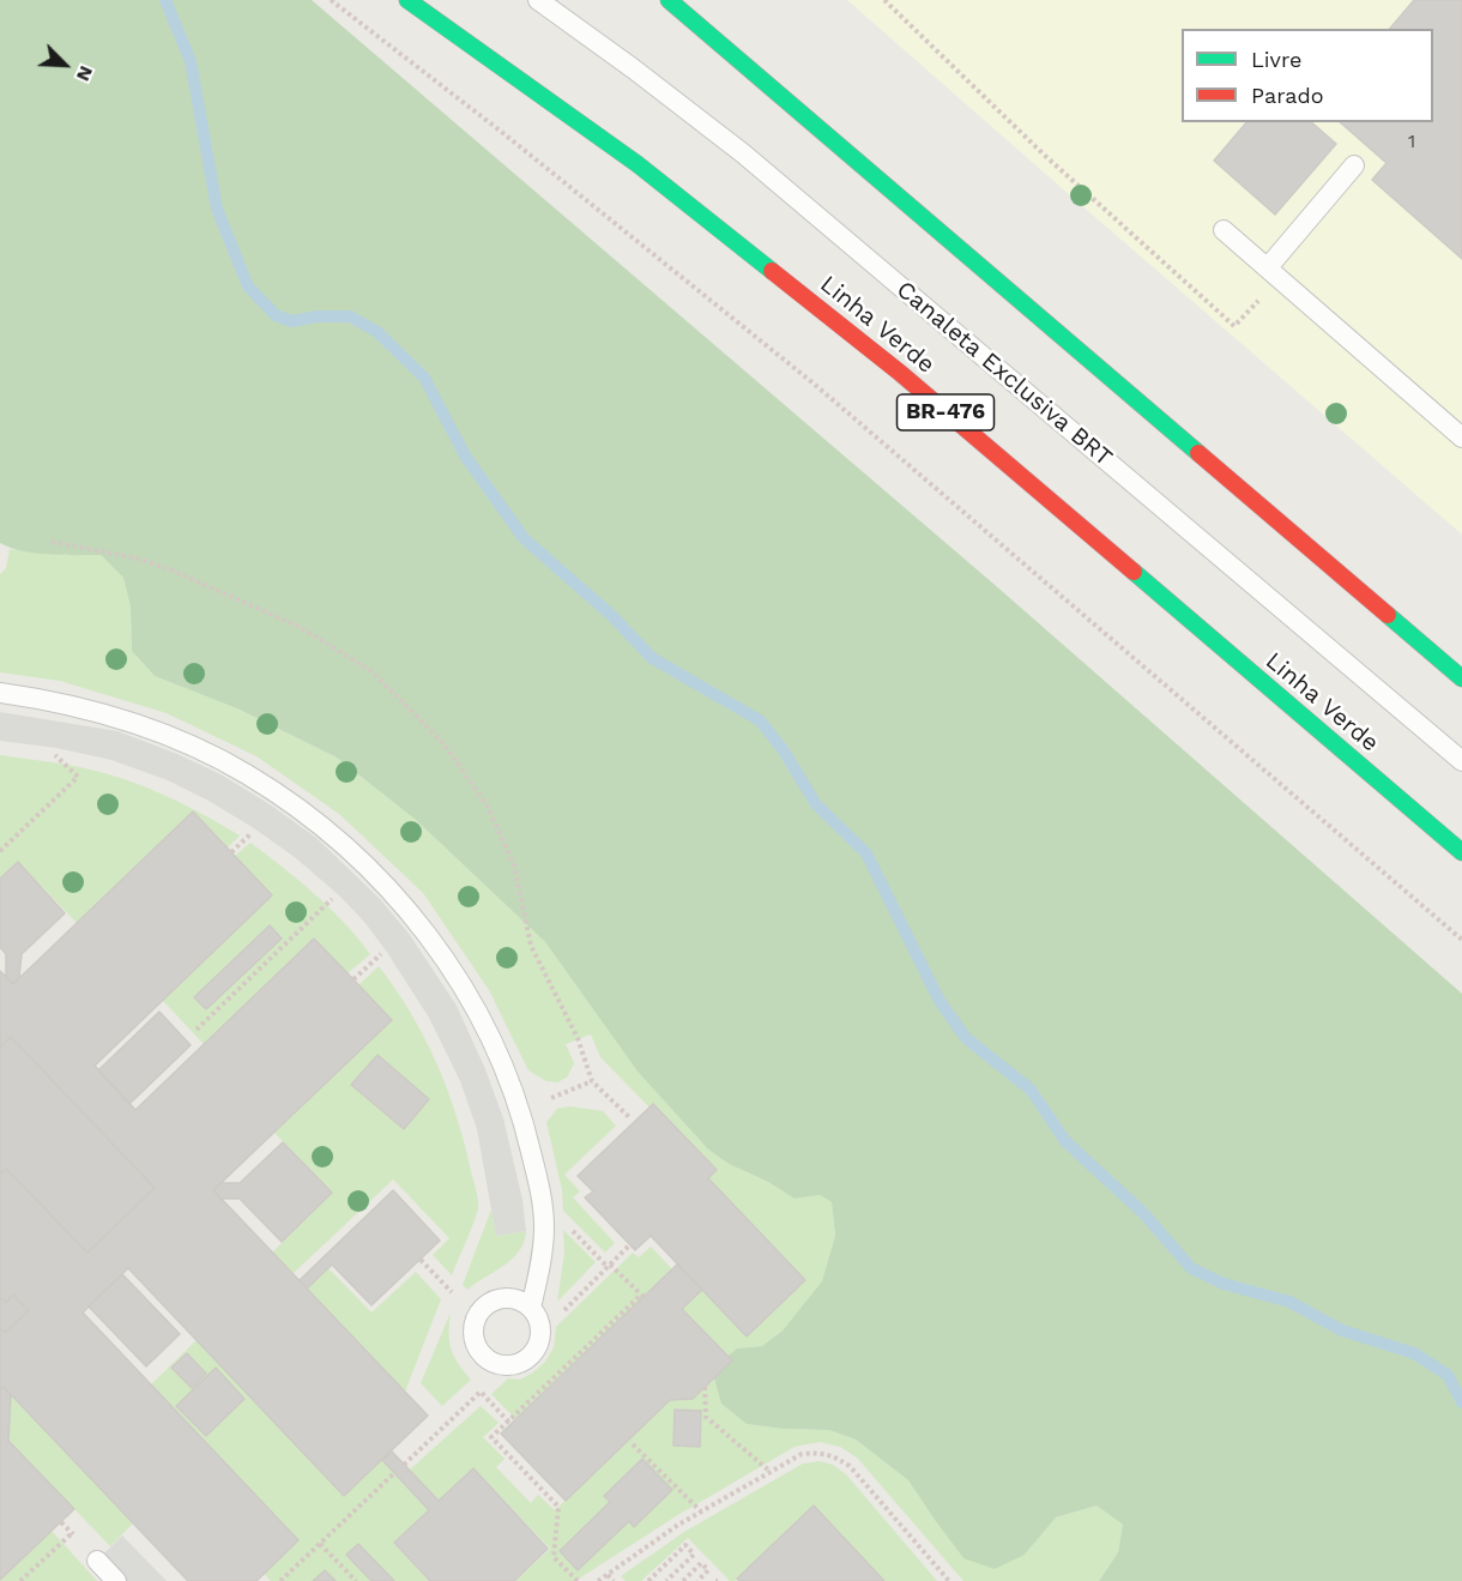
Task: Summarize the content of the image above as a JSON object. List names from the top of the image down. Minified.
{"streets":{"highway":["Linha Verde","BR-476"],"lane":["Canaleta Exclusiva BRT"]},"house_numbers":["1"],"legend":["Livre","Parado"],"north":"bottom right"}
